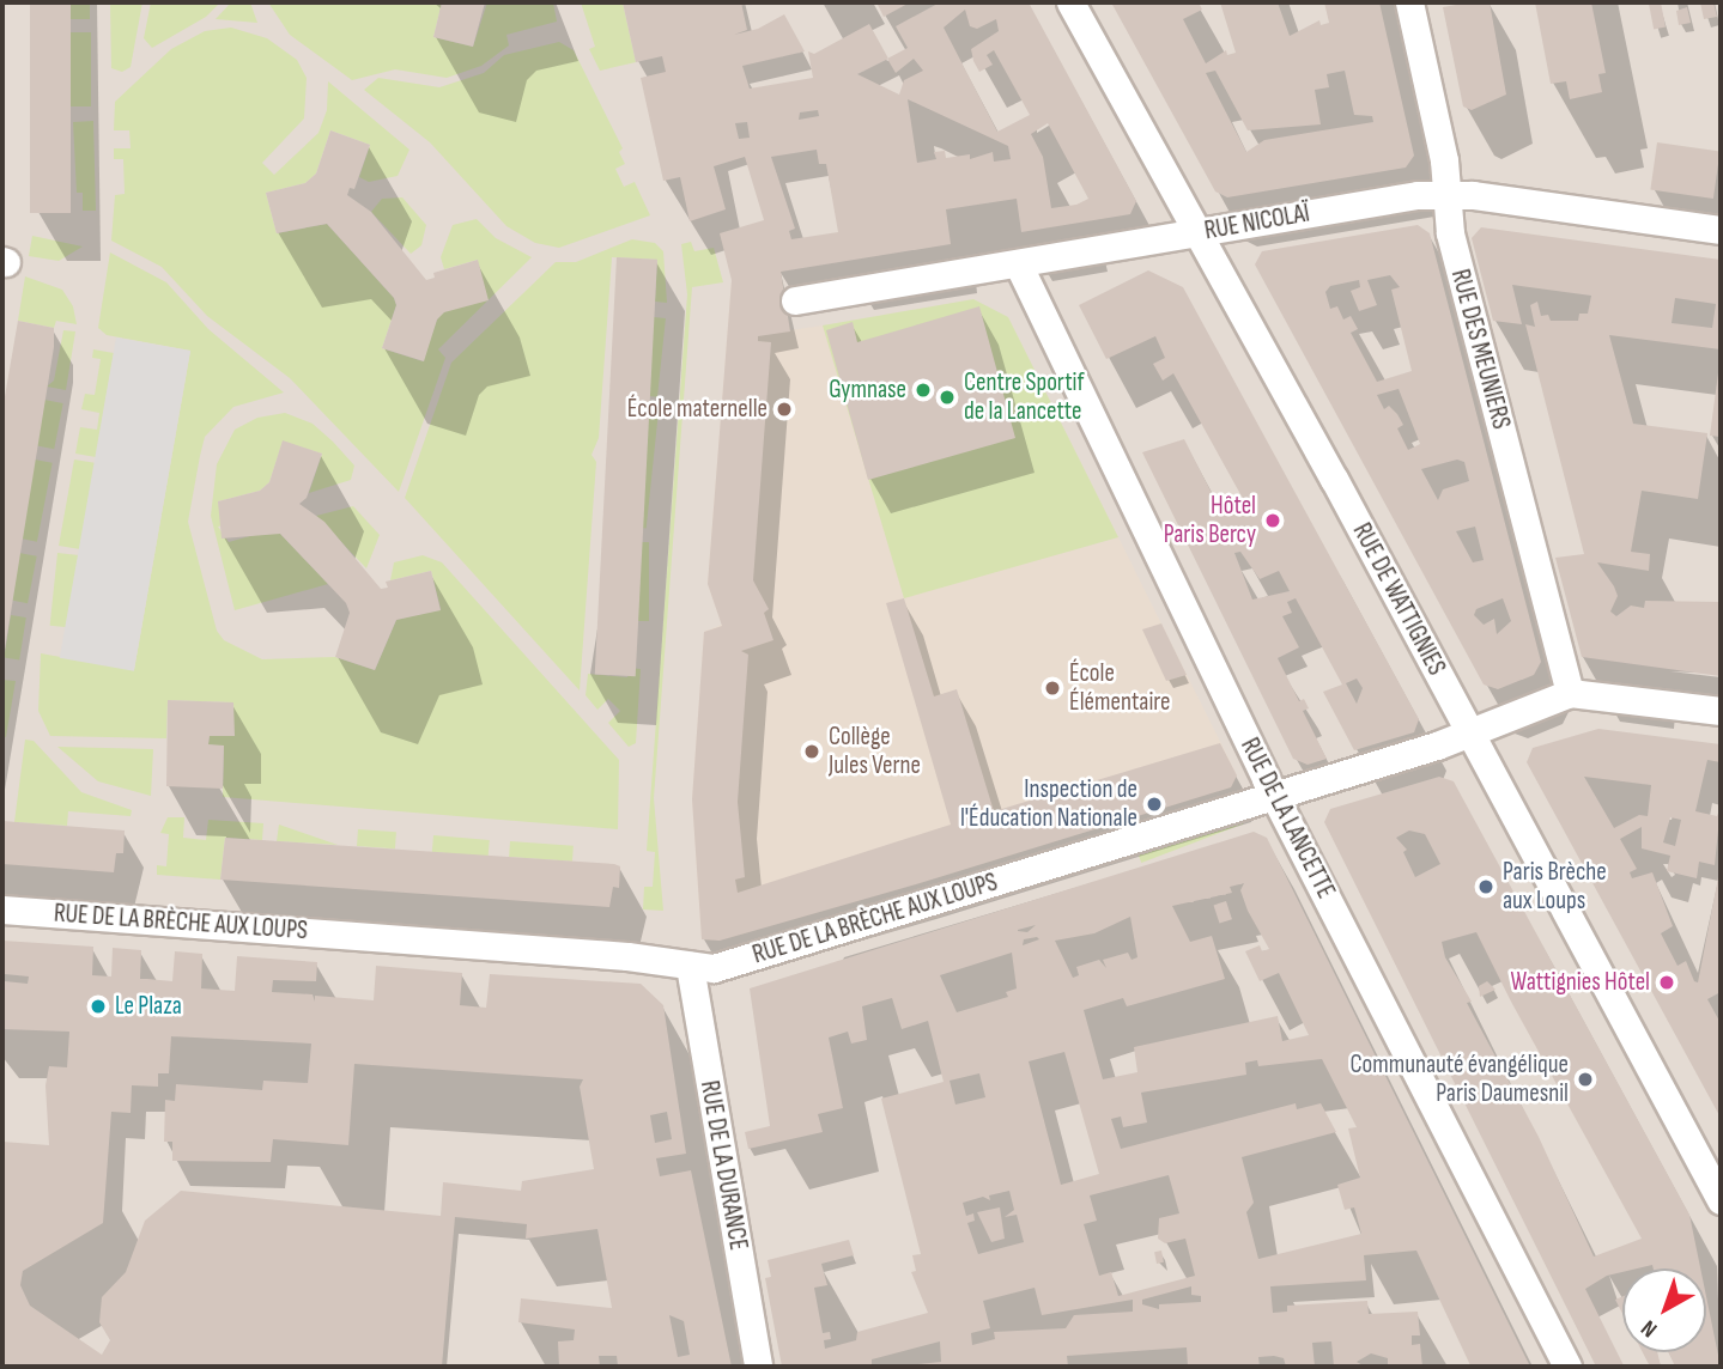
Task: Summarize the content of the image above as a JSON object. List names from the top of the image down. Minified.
{"streets":{"street":["RUE NICOLAÏ","RUE DES MEUNIERS","RUE DE WATTIGNIES","RUE DE LA LANCETTE","RUE DE LA BRÈCHE AUX LOUPS","RUE DE LA DURANCE"]},"crossings":[["RUE NICOLAÏ","RUE DES MEUNIERS"],["RUE NICOLAÏ","RUE DE WATTIGNIES"],["RUE NICOLAÏ","RUE DE LA LANCETTE"],["RUE DES MEUNIERS","RUE DE LA BRÈCHE AUX LOUPS"],["RUE DE WATTIGNIES","RUE DE LA BRÈCHE AUX LOUPS"],["RUE DE LA LANCETTE","RUE DE LA BRÈCHE AUX LOUPS"],["RUE DE LA BRÈCHE AUX LOUPS","RUE DE LA DURANCE"]],"places":["Gymnase","Centre Sportif de la Lancette","École maternelle","Hôtel Paris Bercy","École Élémentaire","Collège Jules Verne","Inspection de l'Éducation Nationale","Paris Brèche aux Loups","Wattignies Hôtel","Le Plaza","Communauté évangélique Paris Daumesnil"],"north":"bottom left"}
